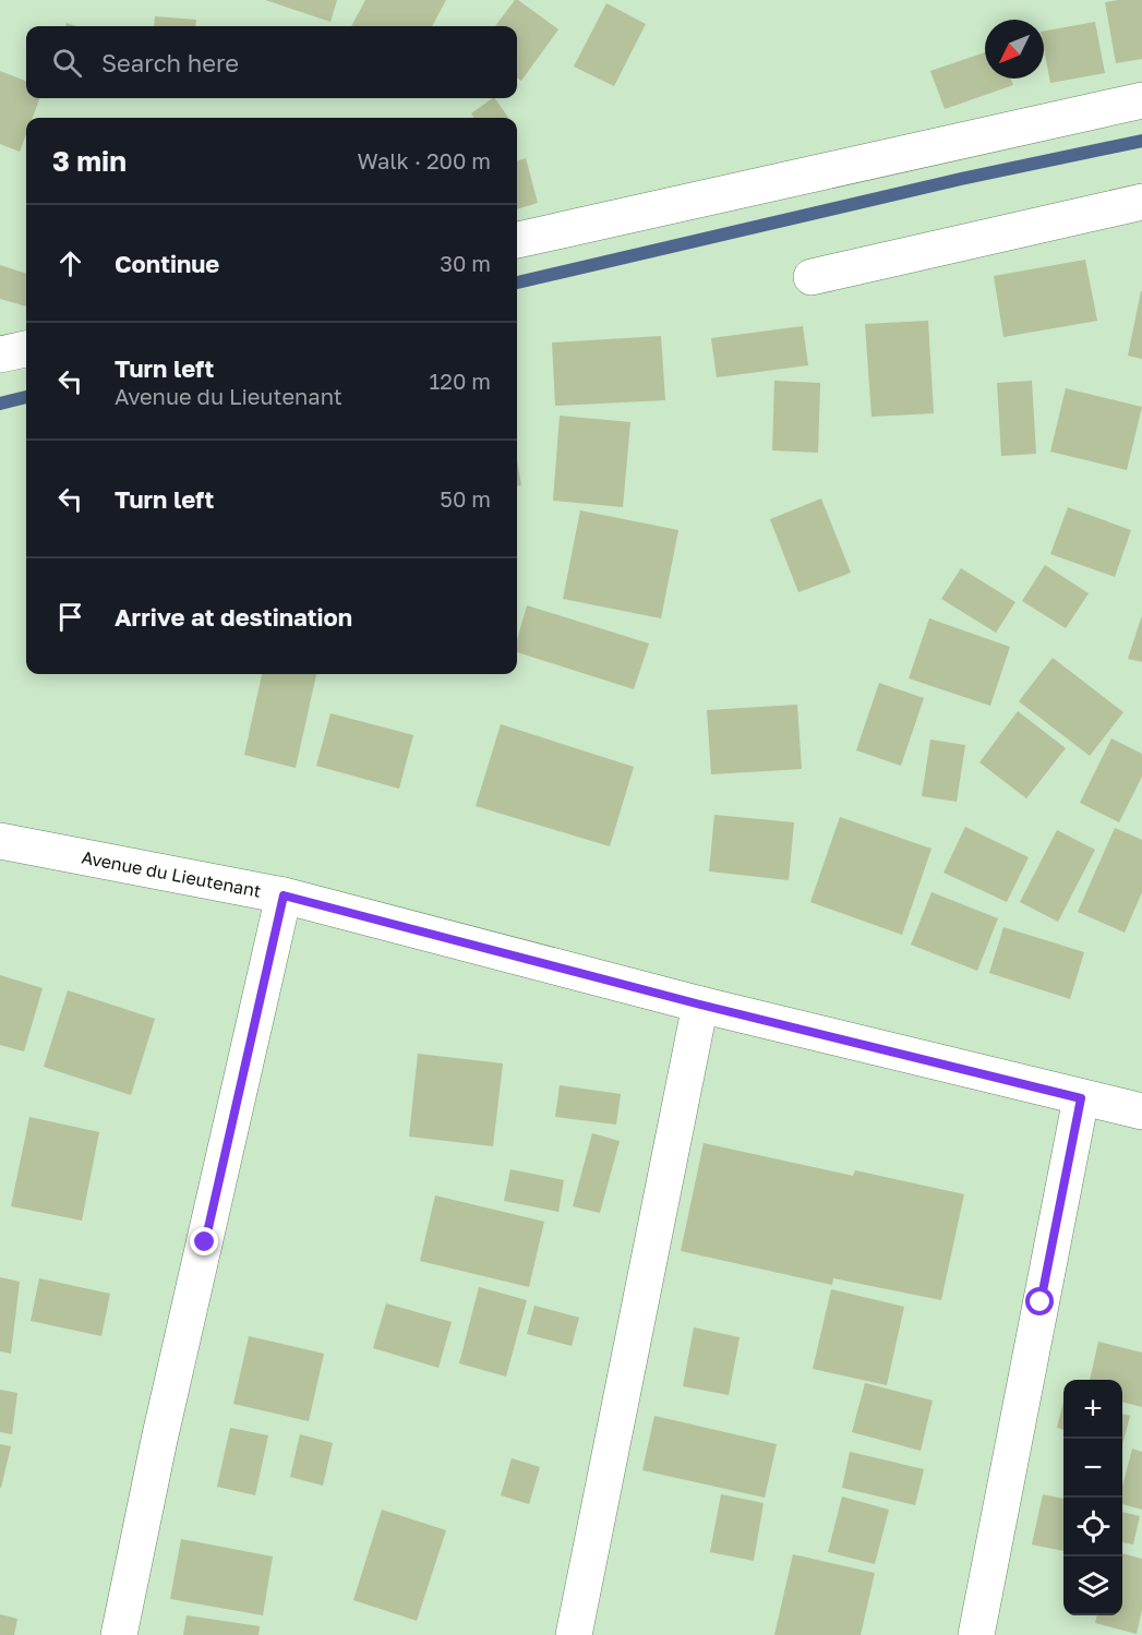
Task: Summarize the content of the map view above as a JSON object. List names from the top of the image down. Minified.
{"streets":{"street":["Avenue du Lieutenant"]},"north":"bottom left","page":{"search":"Search here","heading":["3 min","Walk · 200 m"],"list":[["Continue","30 m"],["Turn left","Avenue du Lieutenant","120 m"],["Turn left","50 m"],"Arrive at destination"],"map_buttons":["+","−"]}}
